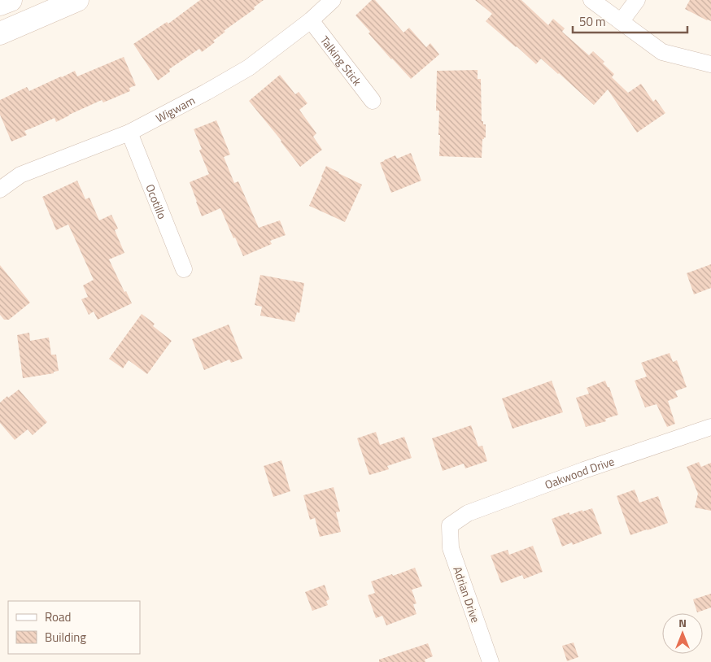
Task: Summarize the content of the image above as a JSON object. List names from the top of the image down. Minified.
{"streets":{"street":["Talking Stick","Wigwam","Ocotillo","Oakwood Drive","Adrian Drive"]},"crossings":[["Talking Stick","Wigwam"],["Wigwam","Ocotillo"],["Oakwood Drive","Adrian Drive"]],"legend":["Road","Building"],"scale_bar":"50 m","north":"top"}
